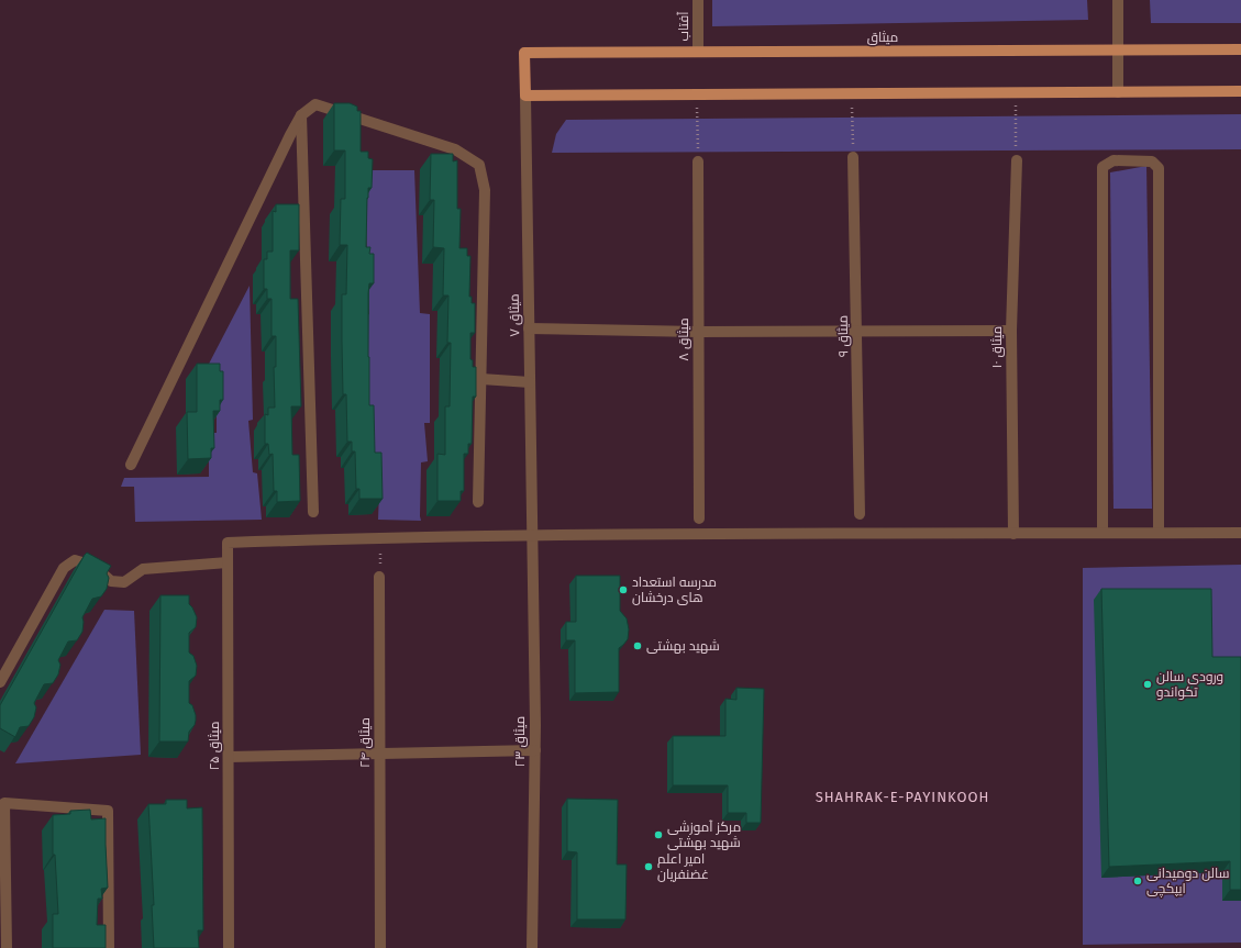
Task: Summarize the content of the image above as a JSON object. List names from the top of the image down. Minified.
{"streets":{"main road":["میثاق"],"street":["آفتاب","میثاق ۷","میثاق ۹","میثاق ۸","میثاق ۱۰","میثاق ۲۳","میثاق ۲۴","میثاق ۲۵"]},"crossings":[["آفتاب","میثاق"],["میثاق","میثاق ۷"],["میثاق ۷","میثاق ۲۳"]],"districts":["SHAHRAK-E-PAYINKOOH"],"places":["مدرسه استعداد های درخشان","شهید بهشتی","ورودی سالن تکواندو","مرکز آموزشی شهید بهشتی","امیر اعلم غضنفریان","سالن دومیدانی ایپکچی"]}
